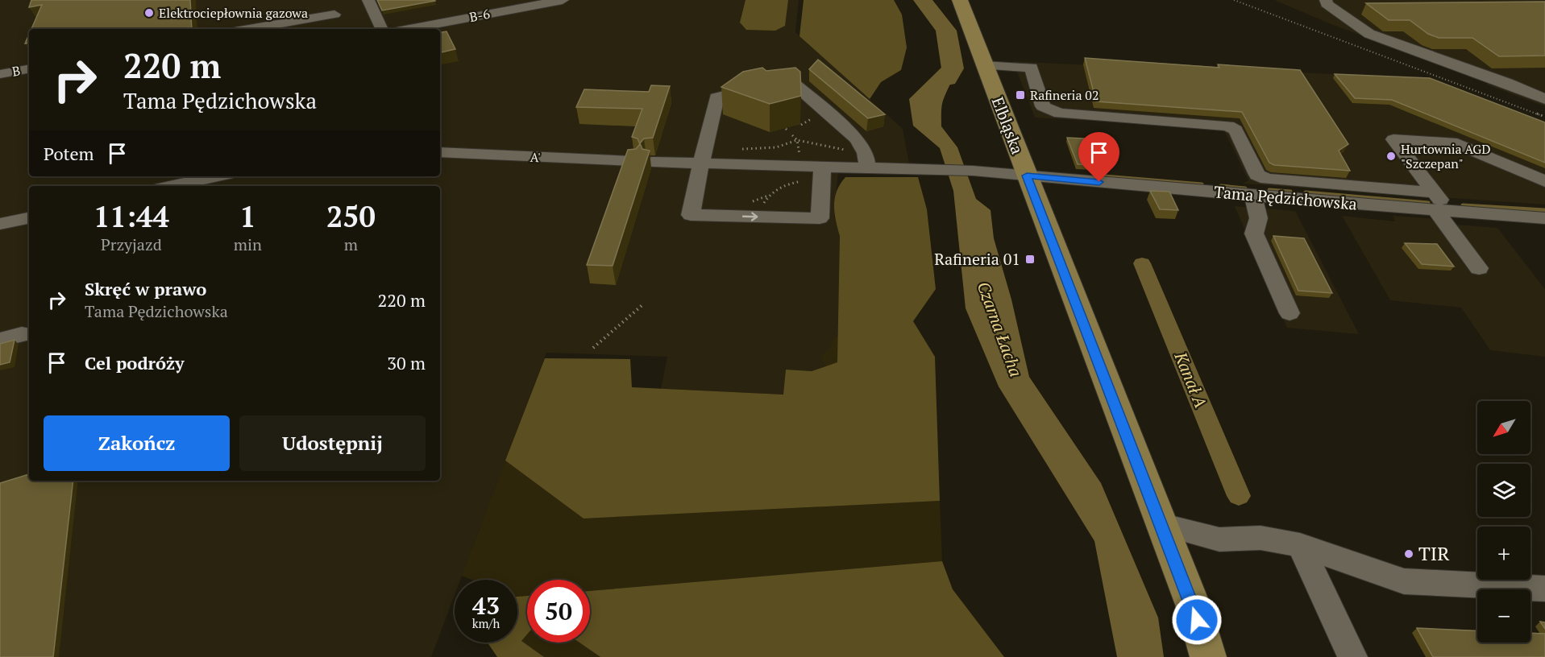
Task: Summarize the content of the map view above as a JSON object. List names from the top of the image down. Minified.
{"streets":{"main road":["Elbląska"],"street":["B-6","B","A'","Tama Pędzichowska"]},"crossings":[["Elbląska","Tama Pędzichowska"]],"water":["Czarna Łacha","Kanał A"],"places":{"other":["Elektrociepłownia gazowa","Hurtownia AGD \"Szczepan\"","TIR"],"transit":["Rafineria 02","Rafineria 01"]},"north":"bottom left","page":{"turn":["220 m","Tama Pędzichowska"],"then":"Potem","eta":["11:44","Przyjazd","1","min","250","m"],"list":[{"name":"Skręć w prawo","note":"Tama Pędzichowska","value":"220 m"},{"name":"Cel podróży","value":"30 m"}],"map_buttons":["+","−"],"buttons":["Zakończ","Udostępnij"],"speed":"43 km/h","limit":"50"}}
